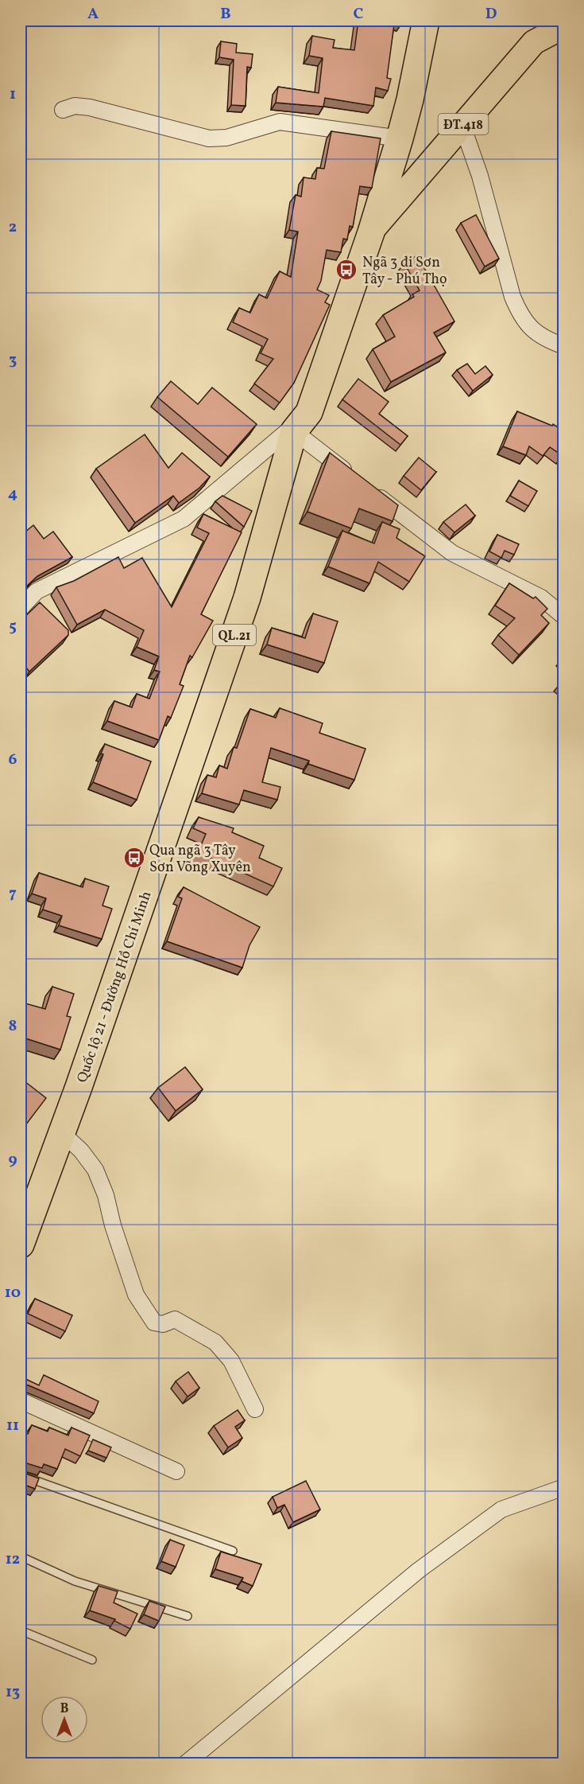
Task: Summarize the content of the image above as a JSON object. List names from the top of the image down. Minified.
{"streets":{"highway":["QL.21","Quốc lộ 21 - Đường Hồ Chí Minh"],"main road":["ĐT.418"]},"crossings":[["ĐT.418","Quốc lộ 21 - Đường Hồ Chí Minh"]],"places":{"bus stop":["Ngã 3 đi Sơn Tây - Phú Thọ","Qua ngã 3 Tây Sơn Võng Xuyên"]},"north":"top","grid":{"columns":["A","B","C","D"],"rows":["1","2","3","4","5","6","7","8","9","10","11","12","13"]}}
